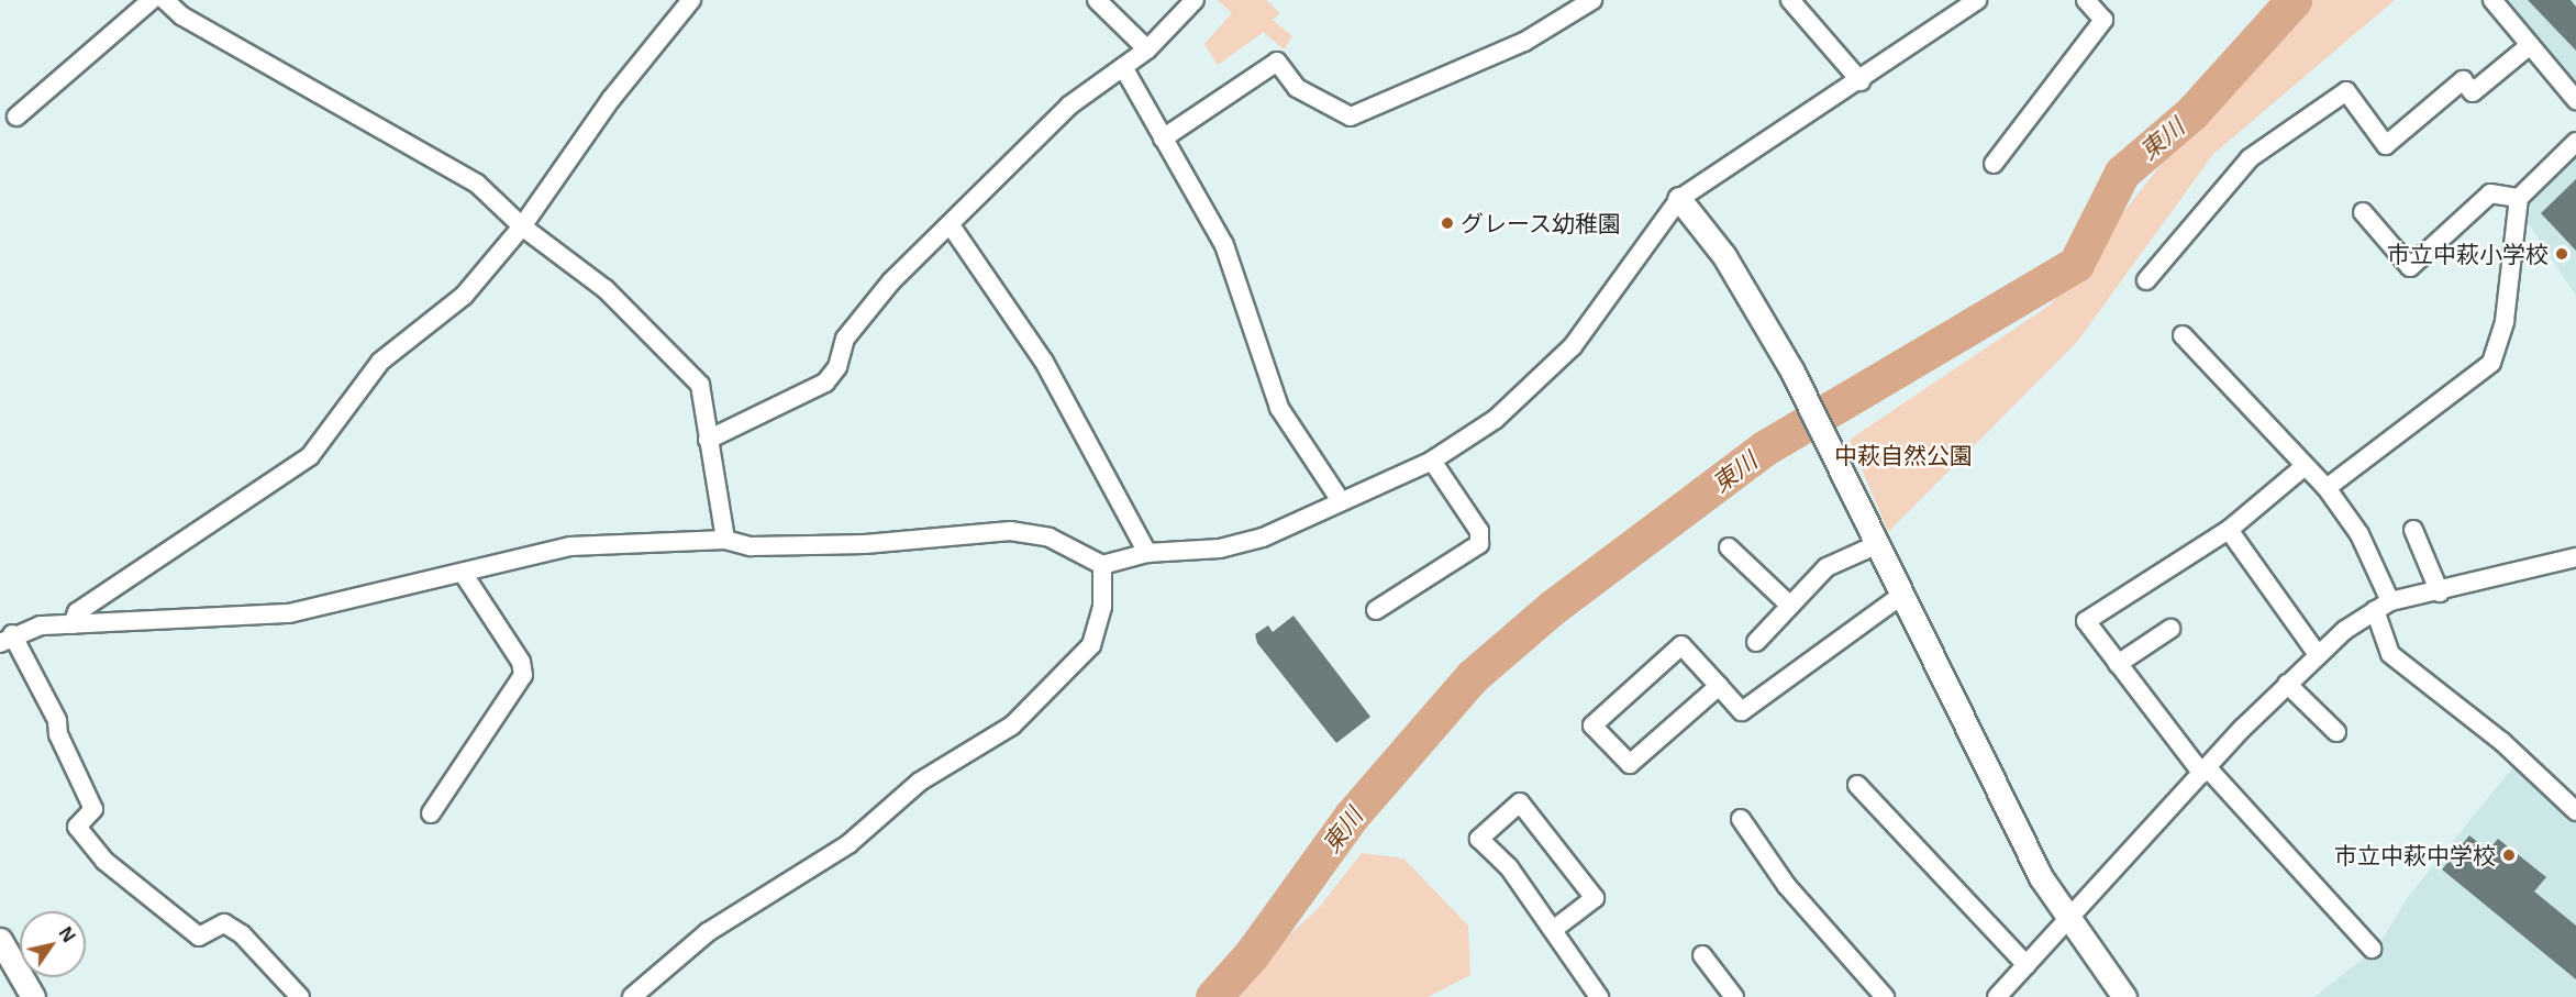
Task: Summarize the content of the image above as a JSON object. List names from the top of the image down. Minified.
{"water":["東川"],"parks":["中萩自然公園"],"places":["グレース幼稚園","市立中萩小学校","市立中萩中学校"],"north":"top right"}
